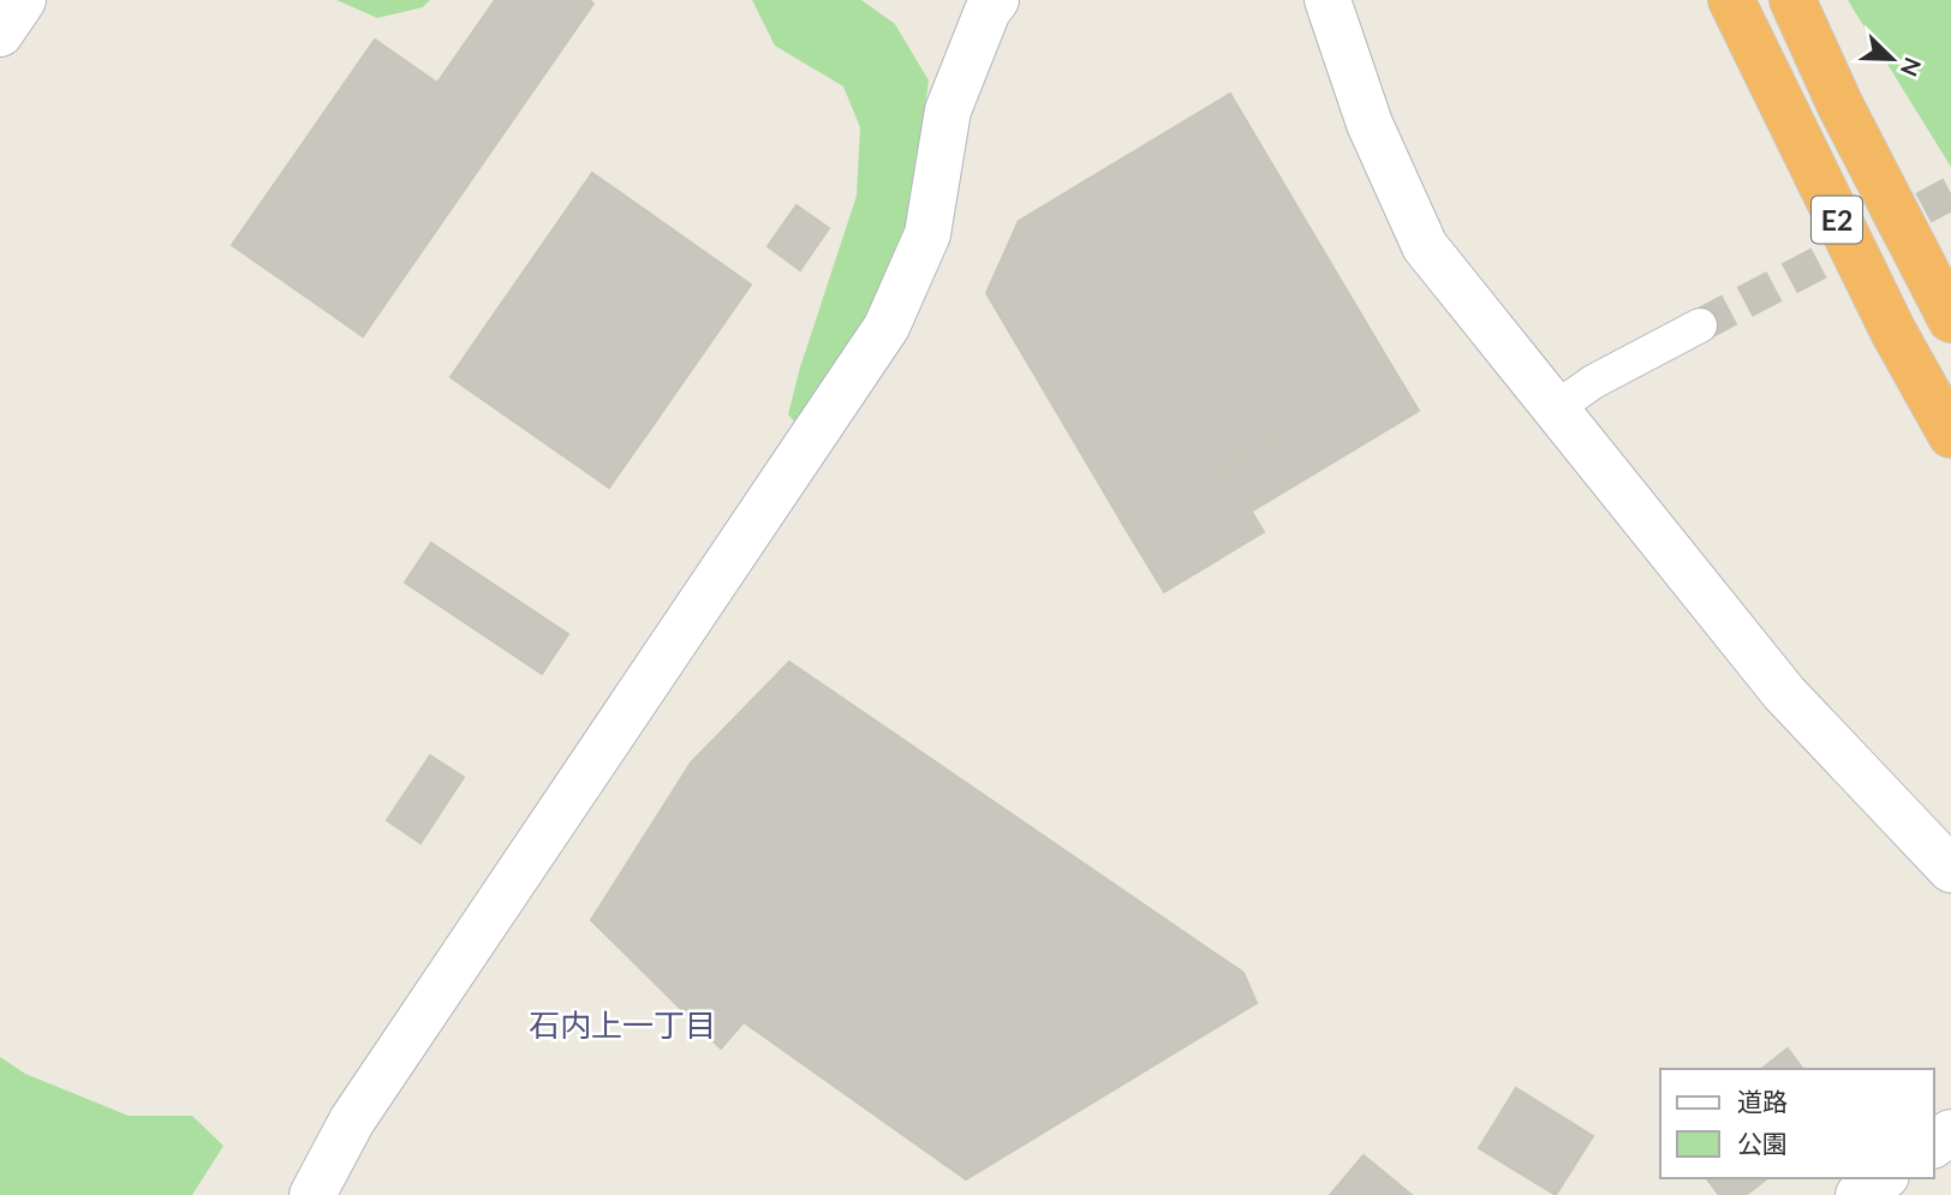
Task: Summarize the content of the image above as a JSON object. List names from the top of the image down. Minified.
{"streets":{"highway":["E2"]},"districts":["石内上一丁目"],"legend":["道路","公園"],"north":"bottom right"}
